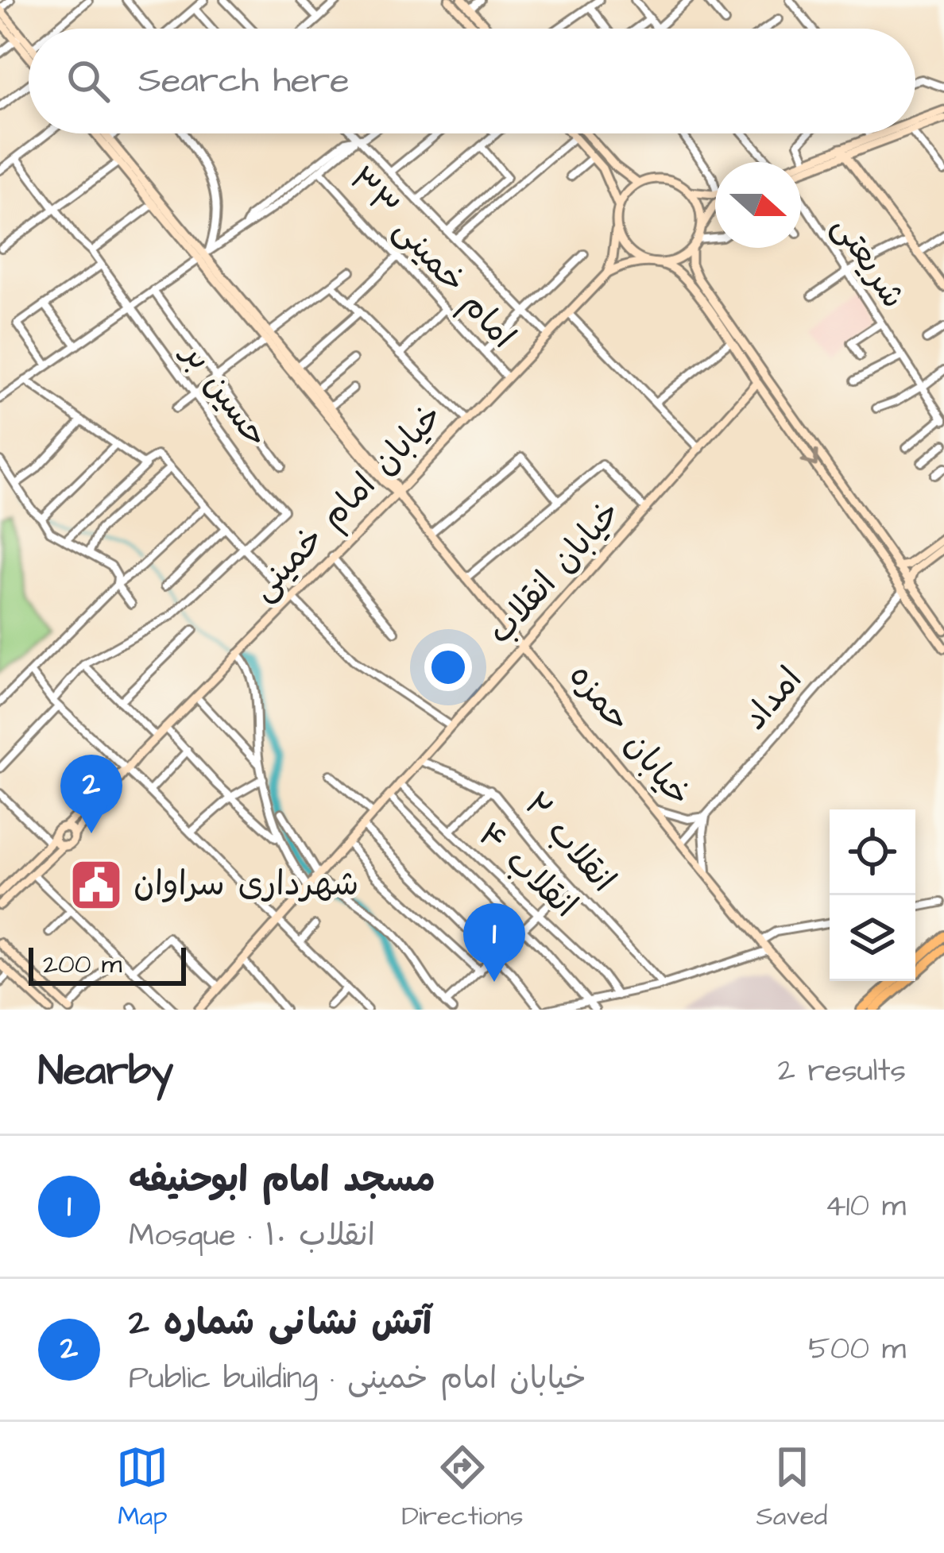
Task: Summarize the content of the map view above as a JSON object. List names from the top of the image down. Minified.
{"streets":{"main road":["خیابان امام خمینی","خیابان انقلاب","امداد","خیابان حمزه"],"street":["امام خمینی ۳۳","شریعتی","حسین بر","انقلاب ۲","انقلاب ۴"]},"crossings":[["امام خمینی ۳۳","خیابان امام خمینی"],["خیابان امام خمینی","خیابان حمزه"],["خیابان انقلاب","خیابان حمزه"],["خیابان انقلاب","انقلاب ۲"],["خیابان انقلاب","انقلاب ۴"],["امداد","خیابان حمزه"]],"places":{"public building":["شهرداری سراوان"]},"scale_bar":"200 m","north":"right","page":{"search":"Search here","pins":["2","1"],"scale":"200 m","heading":["Nearby","2 results"],"list":[{"mark":"1","name":"مسجد امام ابوحنیفه","note":"Mosque · انقلاب ۱۰","value":"410 m"},{"mark":"2","name":"آتش نشانی شماره 2","note":"Public building · خیابان امام خمینی","value":"500 m"}],"nav":["Map","Directions","Saved"]}}
